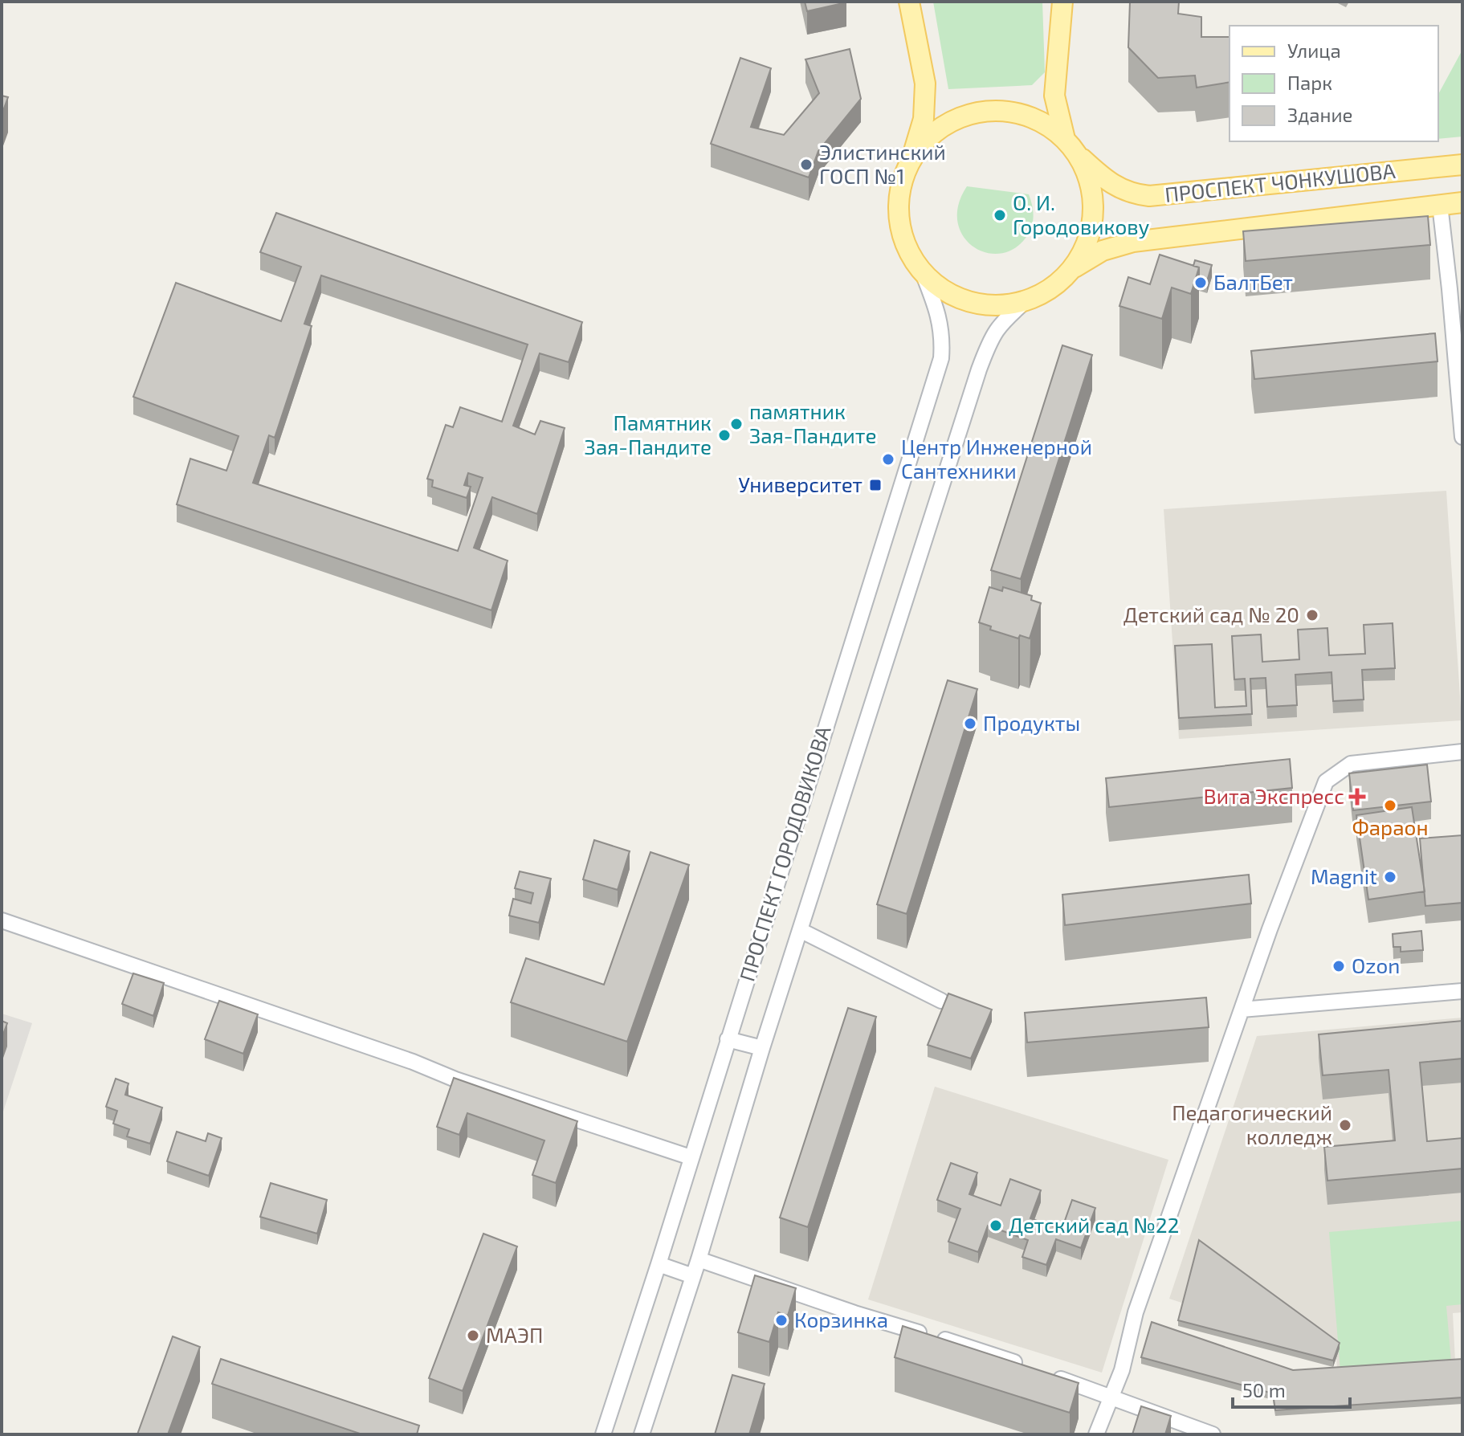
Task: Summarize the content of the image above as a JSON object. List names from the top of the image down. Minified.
{"streets":{"main road":["ПРОСПЕКТ ЧОНКУШОВА"],"street":["ПРОСПЕКТ ГОРОДОВИКОВА"]},"crossings":[["ПРОСПЕКТ ЧОНКУШОВА","ПРОСПЕКТ ГОРОДОВИКОВА"]],"places":{"other":["Элистинский ГОСП №1","О. И. Городовикову","БалтБет","памятник Зая-Пандите","Памятник Зая-Пандите","Центр Инженерной Сантехники","Детский сад № 20","Продукты","Фараон","Magnit","Ozon","Педагогический колледж","Детский сад №22","Корзинка","МАЭП"],"transit":["Университет"],"health":["Вита Экспресс"]},"legend":["Улица","Парк","Здание"],"scale_bar":"50 m"}
